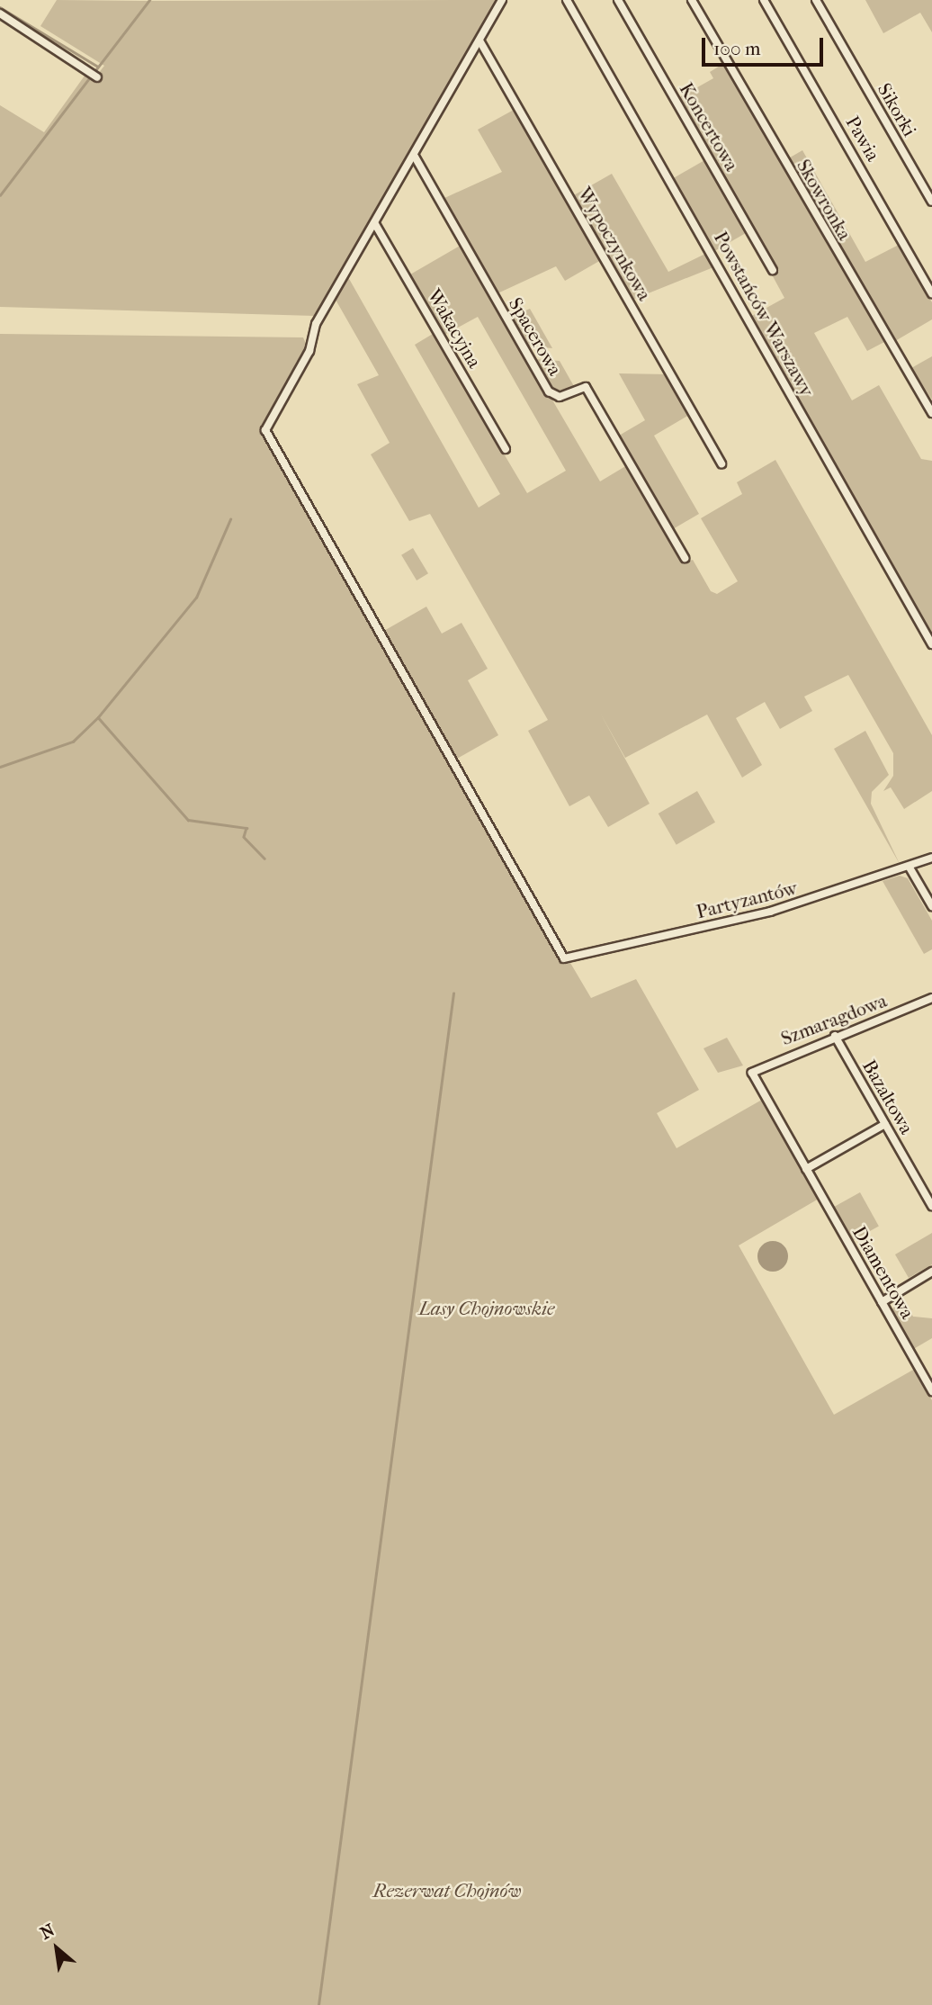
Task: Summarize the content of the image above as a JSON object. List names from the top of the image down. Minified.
{"streets":{"street":["Sikorki","Koncertowa","Pawia","Skowronka","Wypoczynkowa","Powstańców Warszawy","Wakacyjna","Spacerowa","Partyzantów","Szmaragdowa","Bazaltowa","Diamentowa"]},"crossings":[["Wakacyjna","Partyzantów"],["Szmaragdowa","Bazaltowa"],["Szmaragdowa","Diamentowa"]],"parks":["Lasy Chojnowskie","Rezerwat Chojnów"],"scale_bar":"100 m","north":"top left"}
